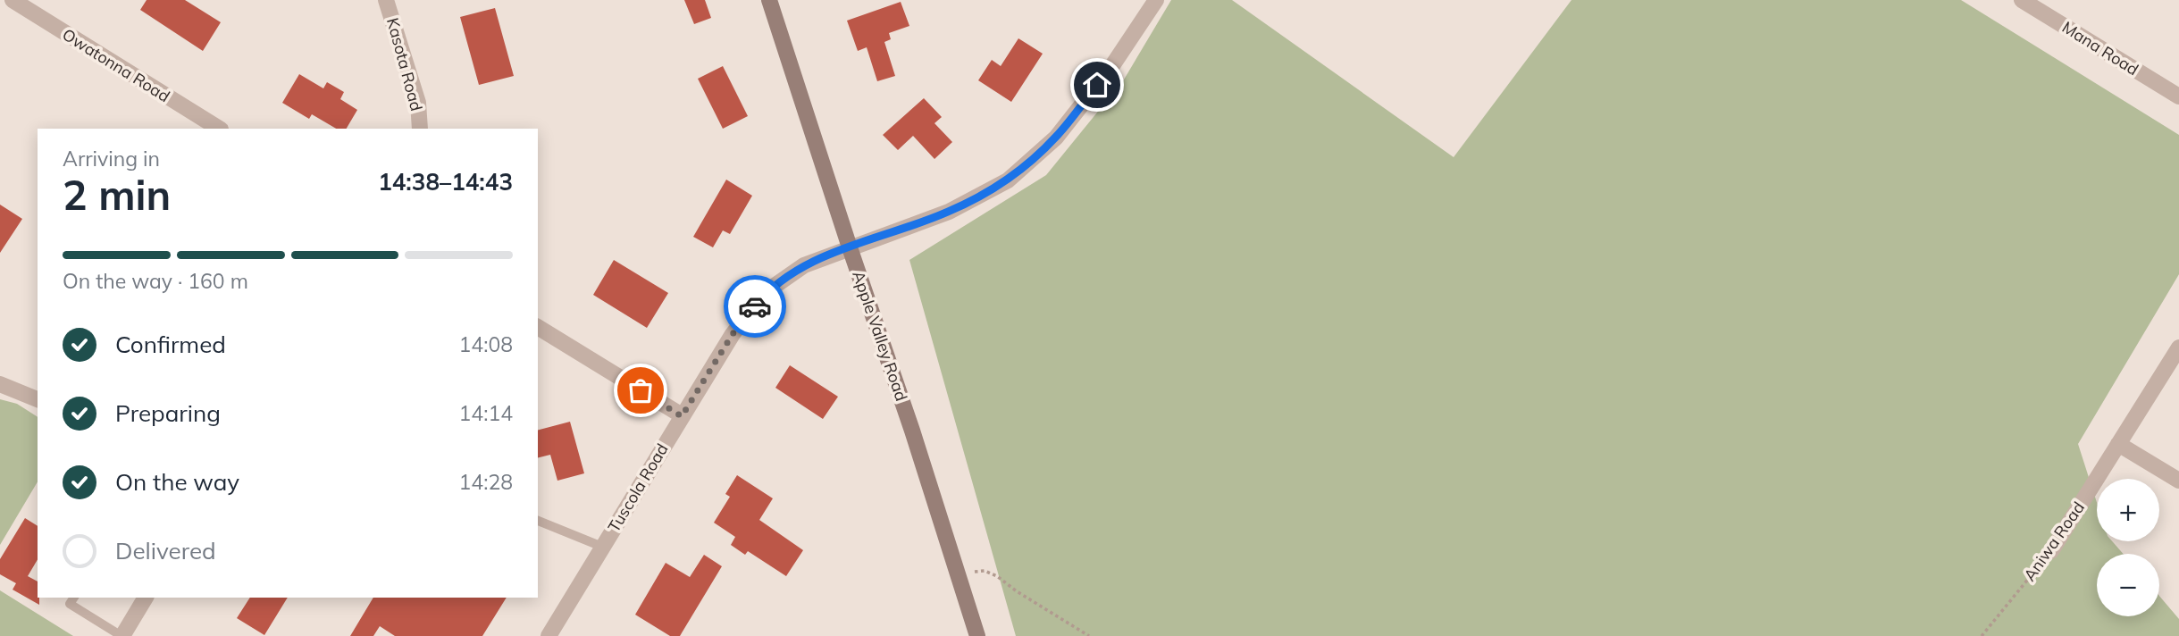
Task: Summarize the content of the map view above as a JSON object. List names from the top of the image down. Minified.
{"streets":{"main road":["Apple Valley Road"],"street":["Mana Road","Kasota Road","Owatonna Road","Tuscola Road","Aniwa Road"]},"crossings":[["Apple Valley Road","Tuscola Road"]],"page":{"heading":["2 min","Arriving in","14:38–14:43"],"bar":"On the way · 160 m","list":[["Confirmed","14:08"],["Preparing","14:14"],["On the way","14:28"],"Delivered"],"map_buttons":["+","−"]}}
